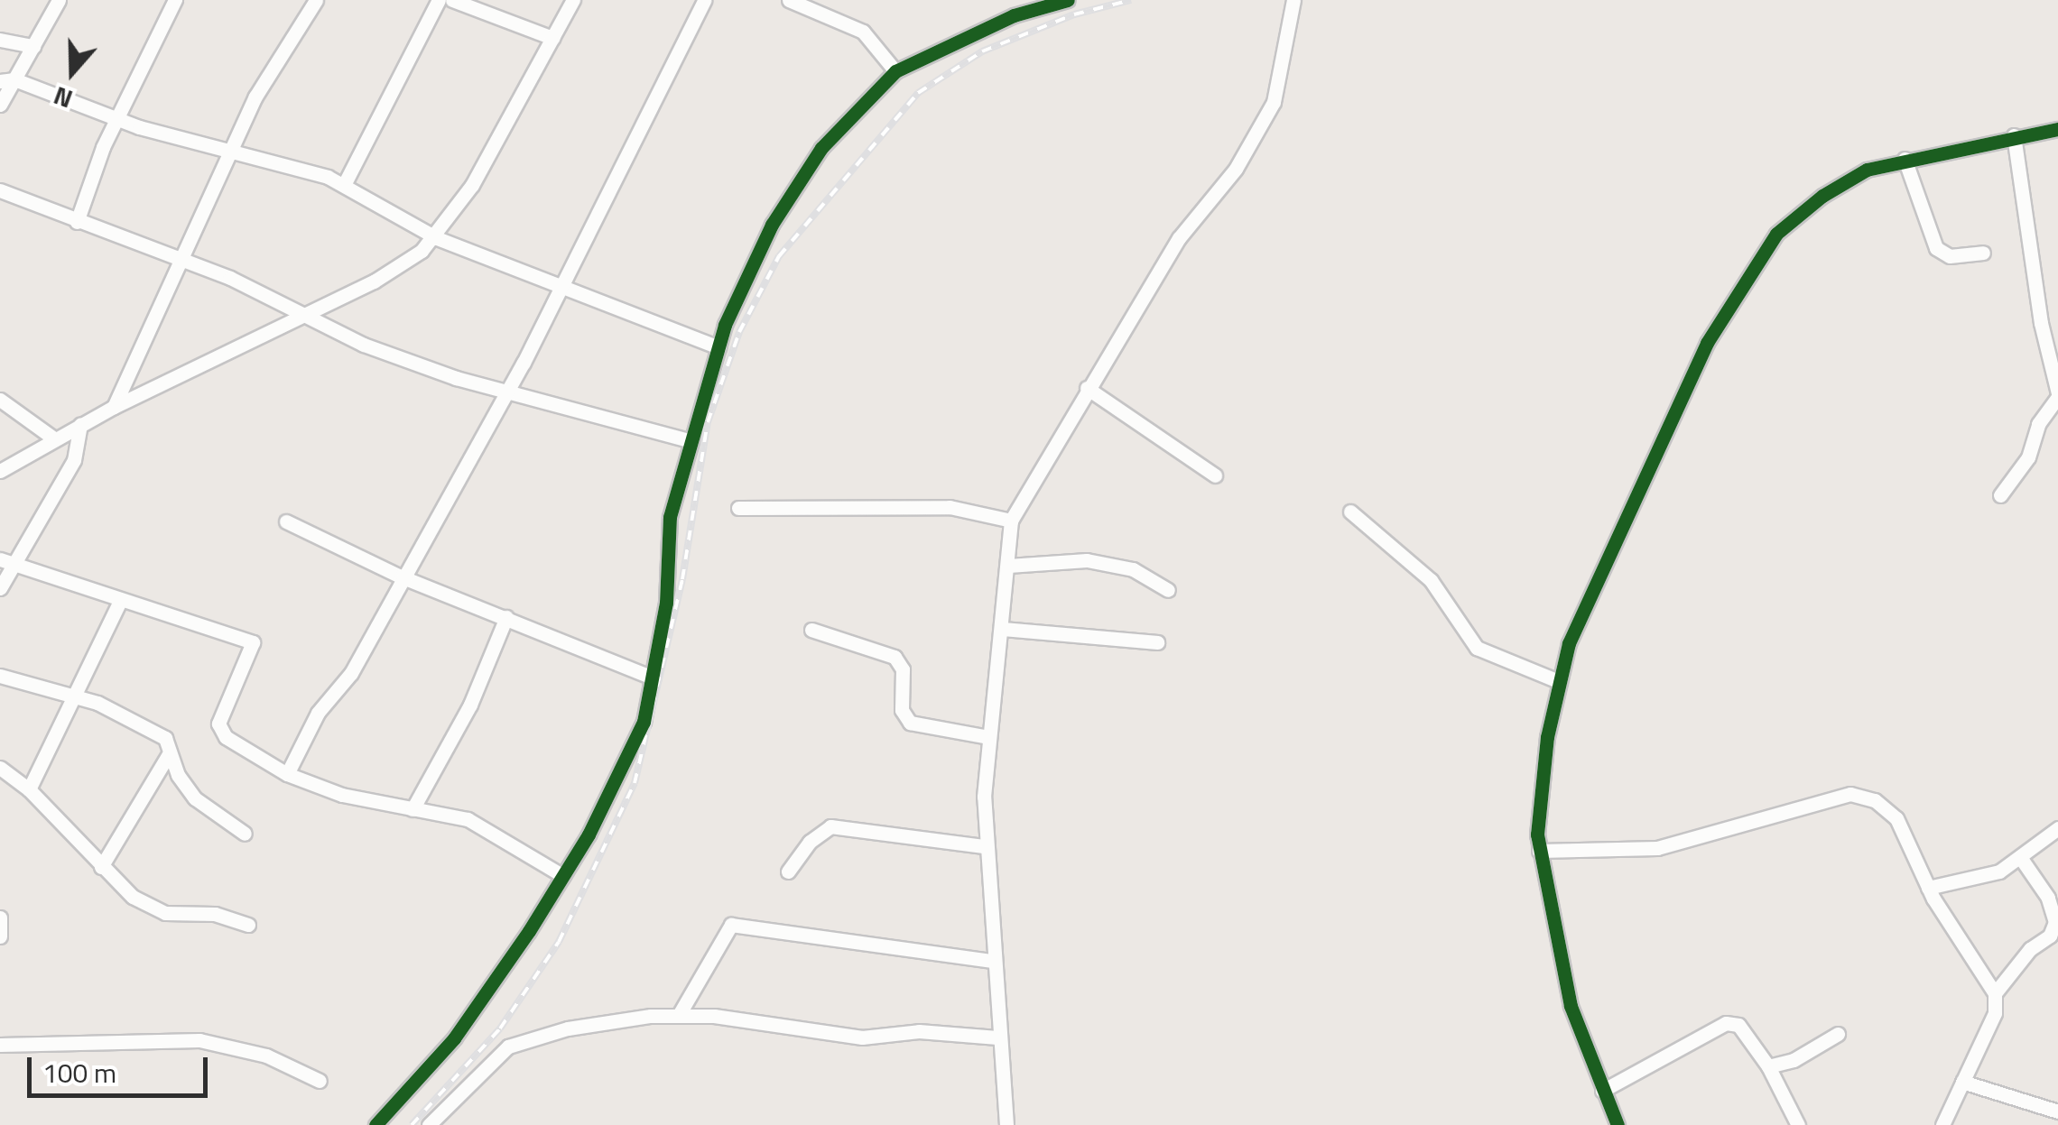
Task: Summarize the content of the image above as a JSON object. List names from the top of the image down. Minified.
{"scale_bar":"100 m","north":"bottom"}
